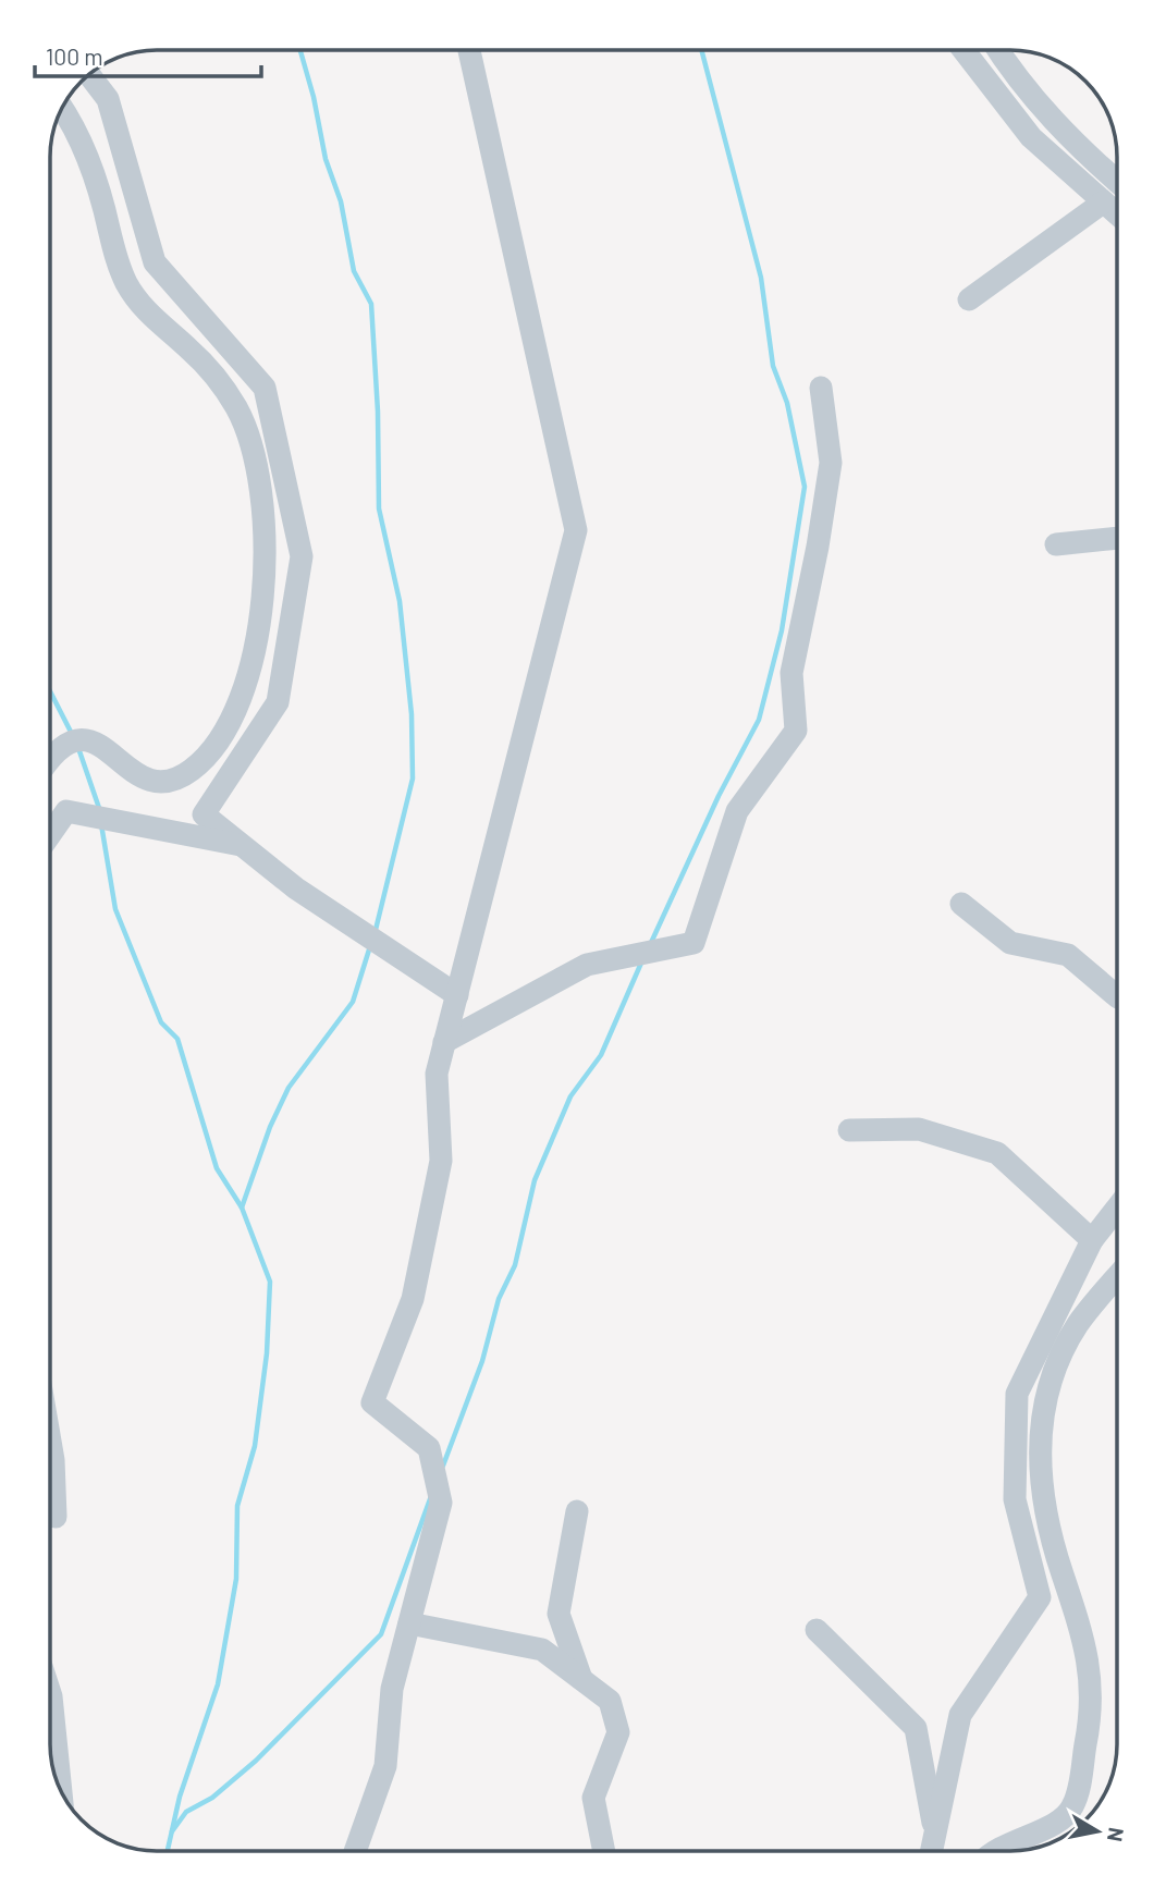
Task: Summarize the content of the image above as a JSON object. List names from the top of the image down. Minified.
{"scale_bar":"100 m","north":"right"}
